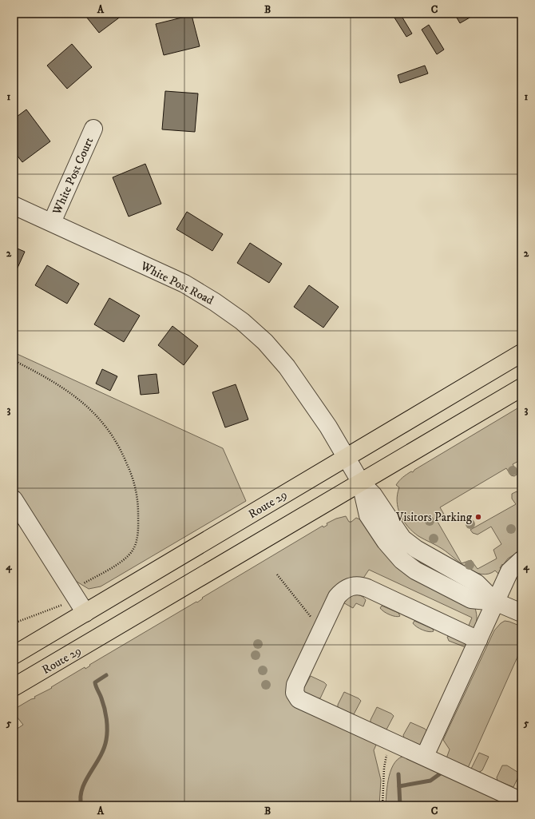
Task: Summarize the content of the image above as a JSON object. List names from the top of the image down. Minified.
{"streets":{"main road":["Route 29"],"street":["White Post Court","White Post Road"]},"crossings":[["White Post Court","White Post Road"],["White Post Road","Route 29"]],"places":["Visitors Parking"],"grid":{"columns":["A","B","C"],"rows":["1","2","3","4","5"]}}
